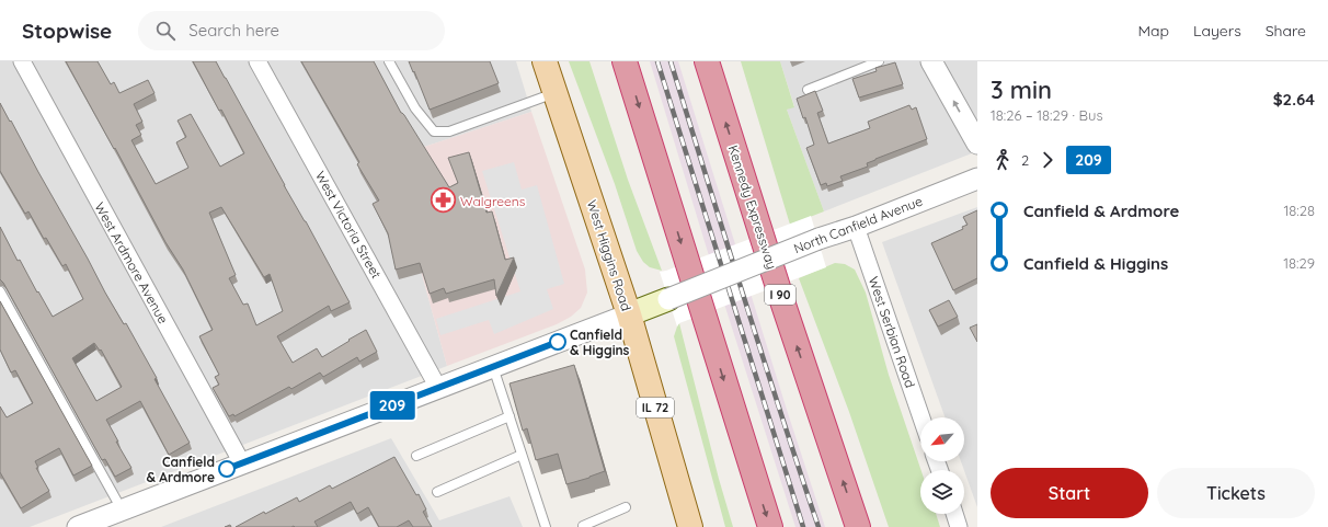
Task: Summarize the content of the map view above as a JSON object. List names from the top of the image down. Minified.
{"streets":{"highway":["Kennedy Expressway","I 90"],"main road":["North Canfield Avenue","West Higgins Road","IL 72"],"street":["West Victoria Street","West Ardmore Avenue","West Serbian Road"]},"crossings":[["West Victoria Street","North Canfield Avenue"],["North Canfield Avenue","West Higgins Road"],["North Canfield Avenue","West Ardmore Avenue"],["North Canfield Avenue","West Serbian Road"]],"places":{"pharmacy":["Walgreens"],"other":["Canfield & Higgins","Canfield & Ardmore"]},"lines":["bus line 209"],"north":"bottom left","page":{"header":"Stopwise","search":"Search here","nav":["Map","Layers","Share"],"on_map":"209","heading":["3 min","18:26 – 18:29 · Bus","$2.64"],"legs":["2","209"],"list":[{"name":"Canfield & Ardmore","value":"18:28"},{"name":"Canfield & Higgins","value":"18:29"}],"buttons":["Start","Tickets"]}}
